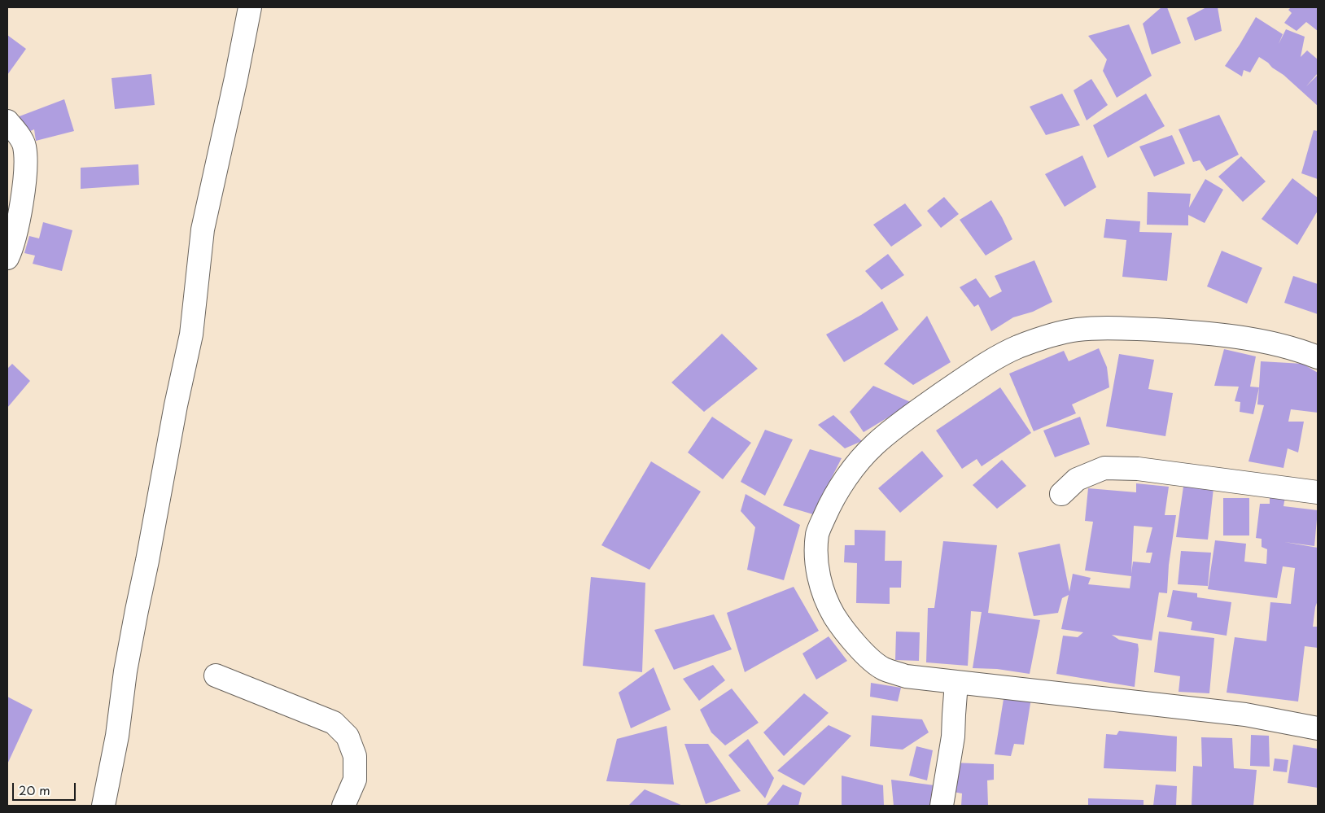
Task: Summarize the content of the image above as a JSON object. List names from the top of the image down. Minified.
{"scale_bar":"20 m"}
